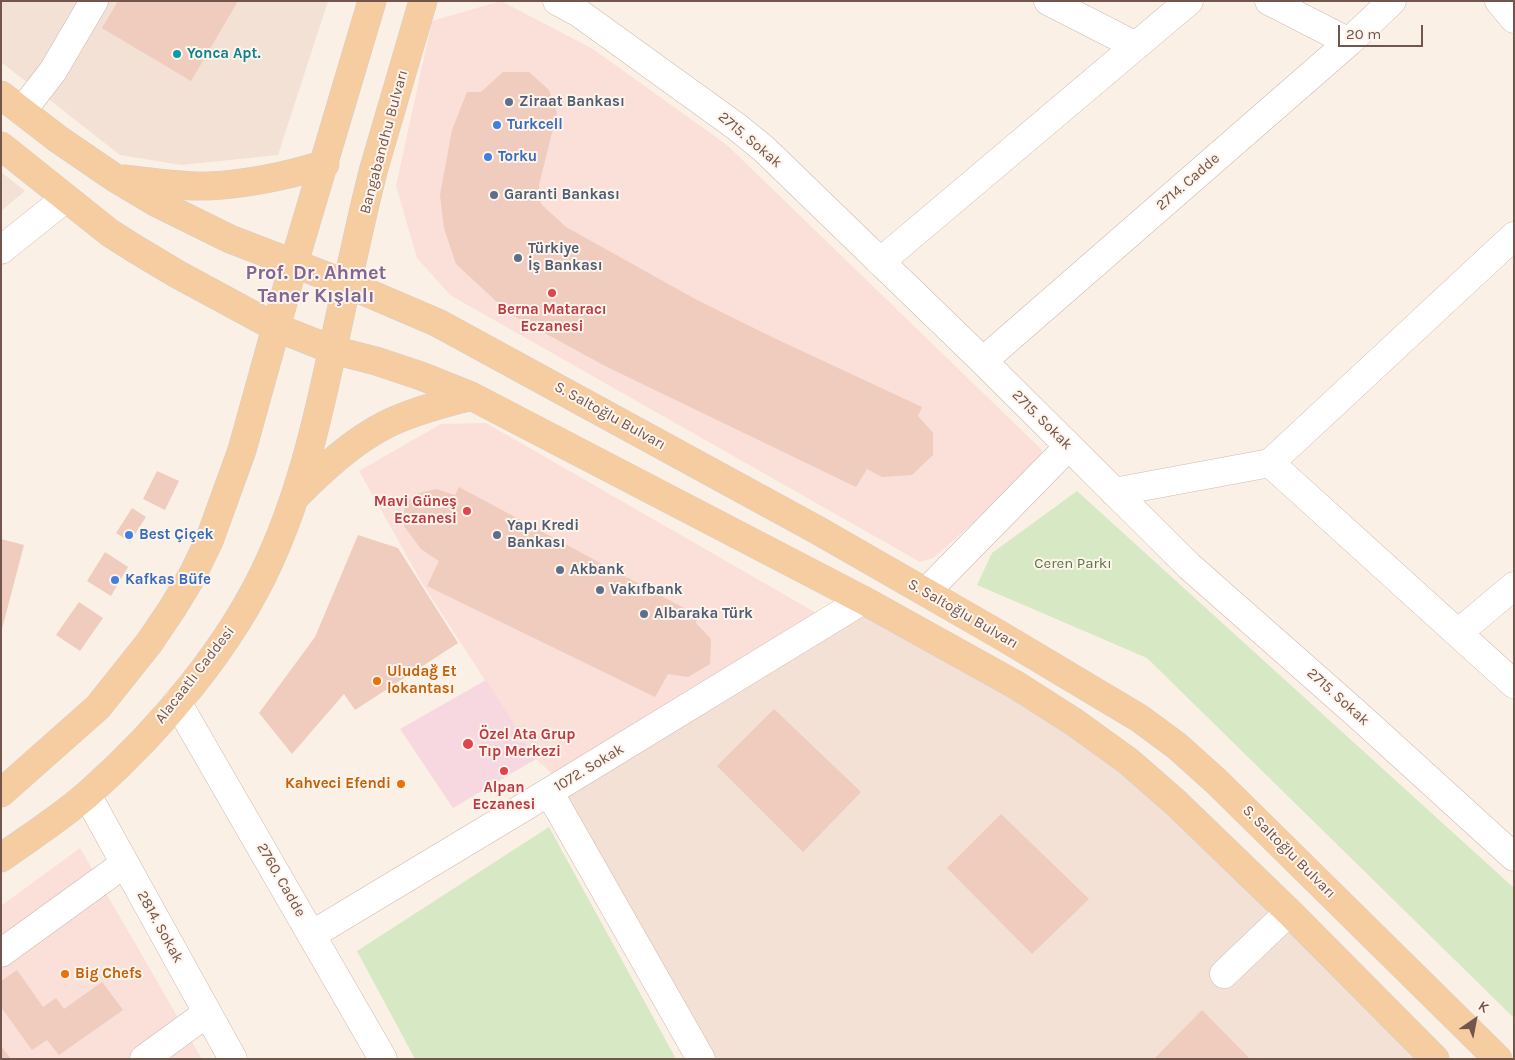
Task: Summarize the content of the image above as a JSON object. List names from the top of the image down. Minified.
{"streets":{"main road":["Bangabandhu Bulvarı","S. Saltoğlu Bulvarı","Alacaatlı Caddesi"],"street":["2715. Sokak","2714. Cadde","1072. Sokak","2760. Cadde","2814. Sokak"]},"crossings":[["2715. Sokak","2714. Cadde"],["Bangabandhu Bulvarı","S. Saltoğlu Bulvarı"],["Bangabandhu Bulvarı","Alacaatlı Caddesi"],["Alacaatlı Caddesi","2760. Cadde"],["Alacaatlı Caddesi","2814. Sokak"],["1072. Sokak","2760. Cadde"]],"districts":["Prof. Dr. Ahmet Taner Kışlalı"],"parks":["Ceren Parkı"],"places":["Yonca Apt.","Ziraat Bankası","Turkcell","Torku","Garanti Bankası","Türkiye İş Bankası","Berna Mataracı Eczanesi","Mavi Güneş Eczanesi","Best Çiçek","Yapı Kredi Bankası","Akbank","Kafkas Büfe","Vakıfbank","Albaraka Türk","Uludağ Et lokantası","Özel Ata Grup Tıp Merkezi","Alpan Eczanesi","Kahveci Efendi","Big Chefs"],"scale_bar":"20 m","north":"top right"}
